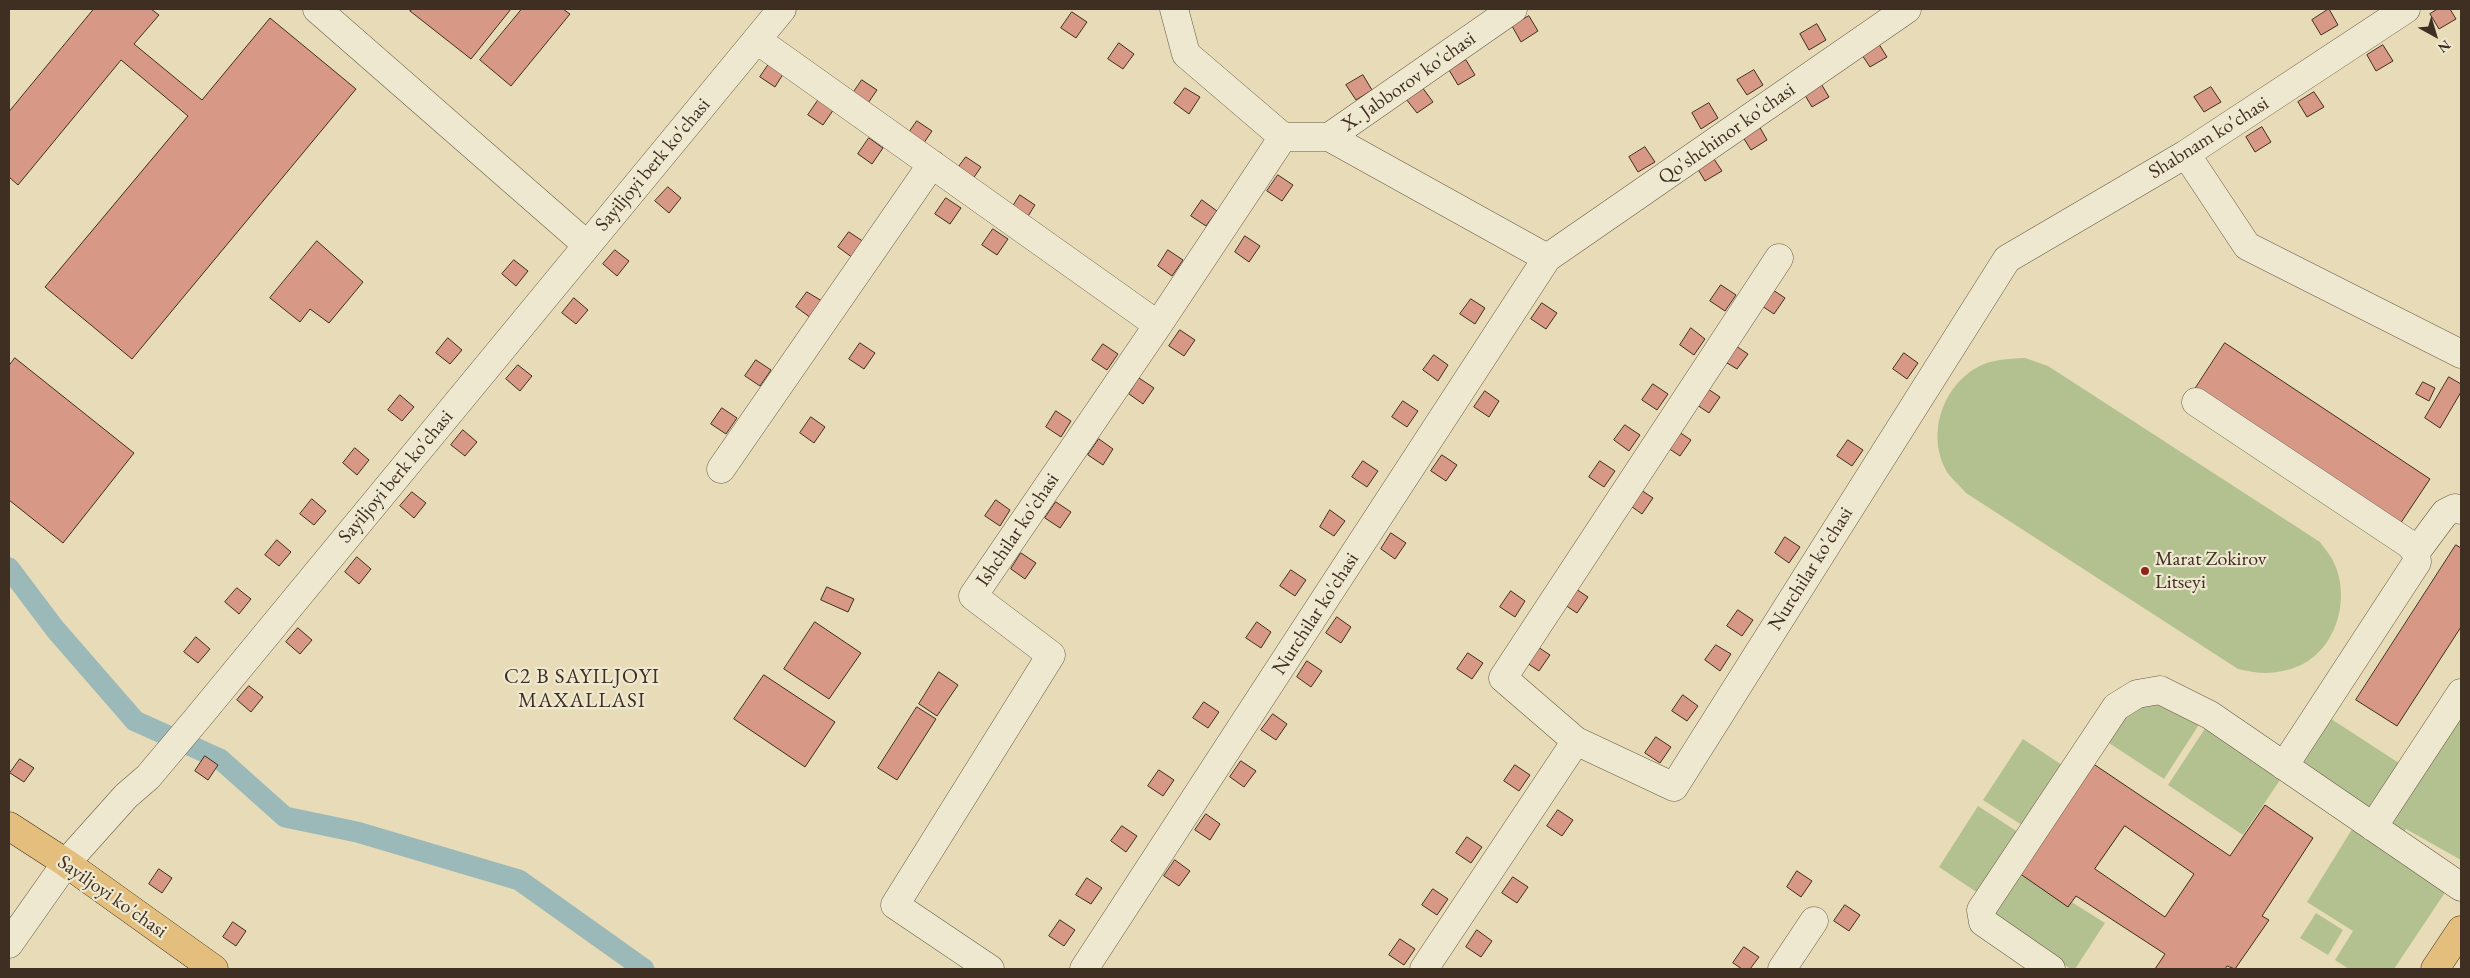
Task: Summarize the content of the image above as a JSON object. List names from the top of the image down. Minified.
{"streets":{"main road":["Sayiljoyi ko'chasi"],"street":["X. Jabborov ko'chasi","Qo'shchinor ko'chasi","Shabnam ko'chasi","Sayiljoyi berk ko'chasi","Ishchilar ko'chasi","Nurchilar ko'chasi"]},"crossings":[["Qo'shchinor ko'chasi","Nurchilar ko'chasi"],["Shabnam ko'chasi","Nurchilar ko'chasi"],["Sayiljoyi berk ko'chasi","Sayiljoyi ko'chasi"]],"districts":["C2 B SAYILJOYI MAXALLASI"],"places":["Marat Zokirov Litseyi"],"north":"bottom right"}
